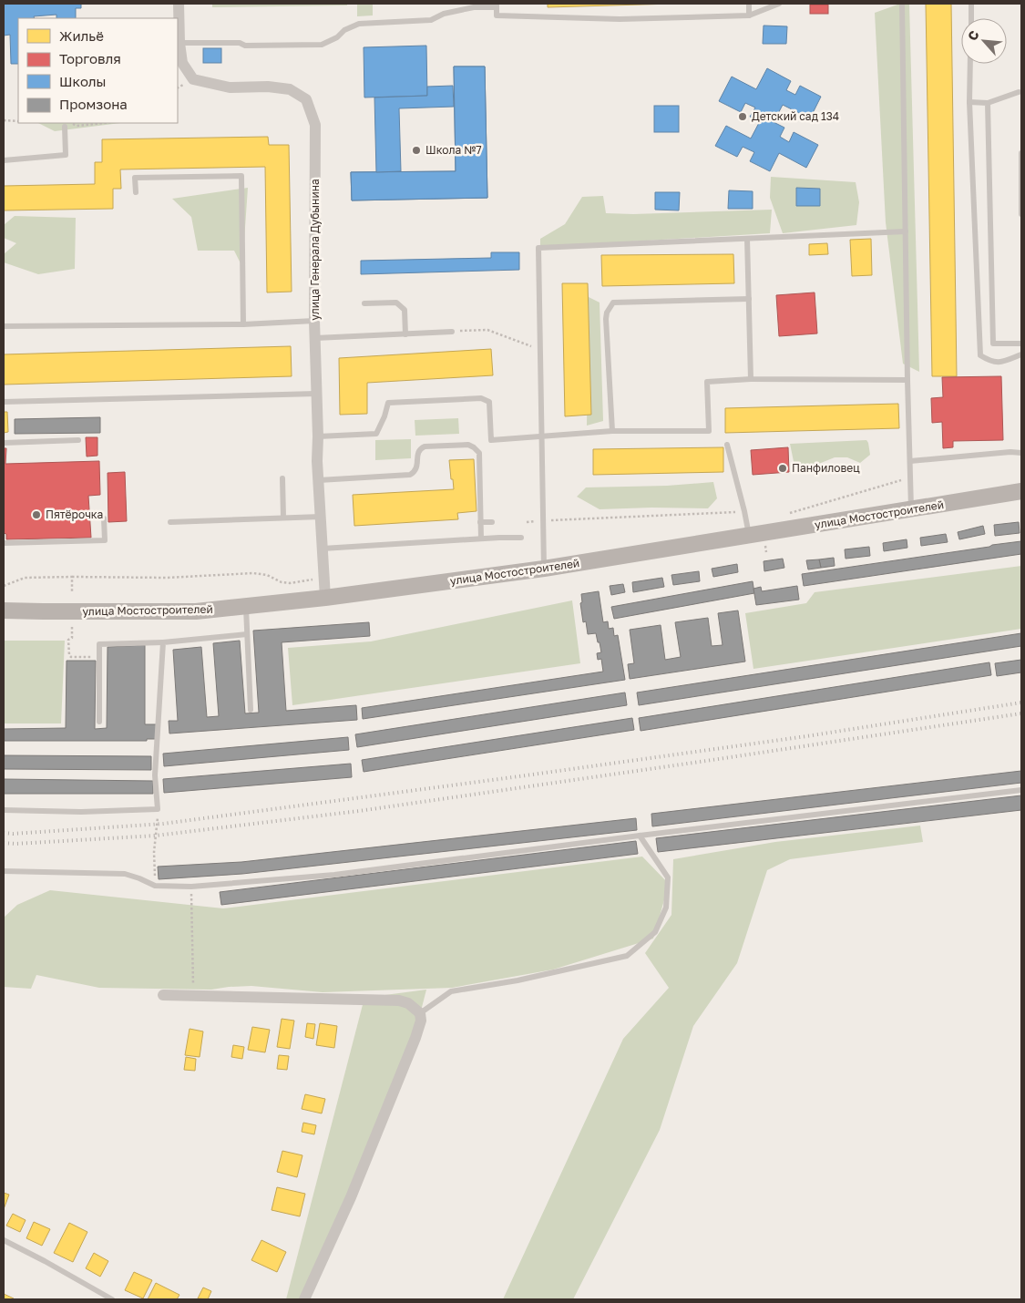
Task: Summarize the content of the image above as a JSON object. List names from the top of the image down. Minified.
{"streets":{"main road":["улица Мостостроителей"],"street":["улица Генерала Дубынина"]},"crossings":[["улица Генерала Дубынина","улица Мостостроителей"]],"places":["Детский сад 134","Школа №7","Панфиловец","Пятёрочка"],"legend":["Жильё","Торговля","Школы","Промзона"],"north":"top left"}
